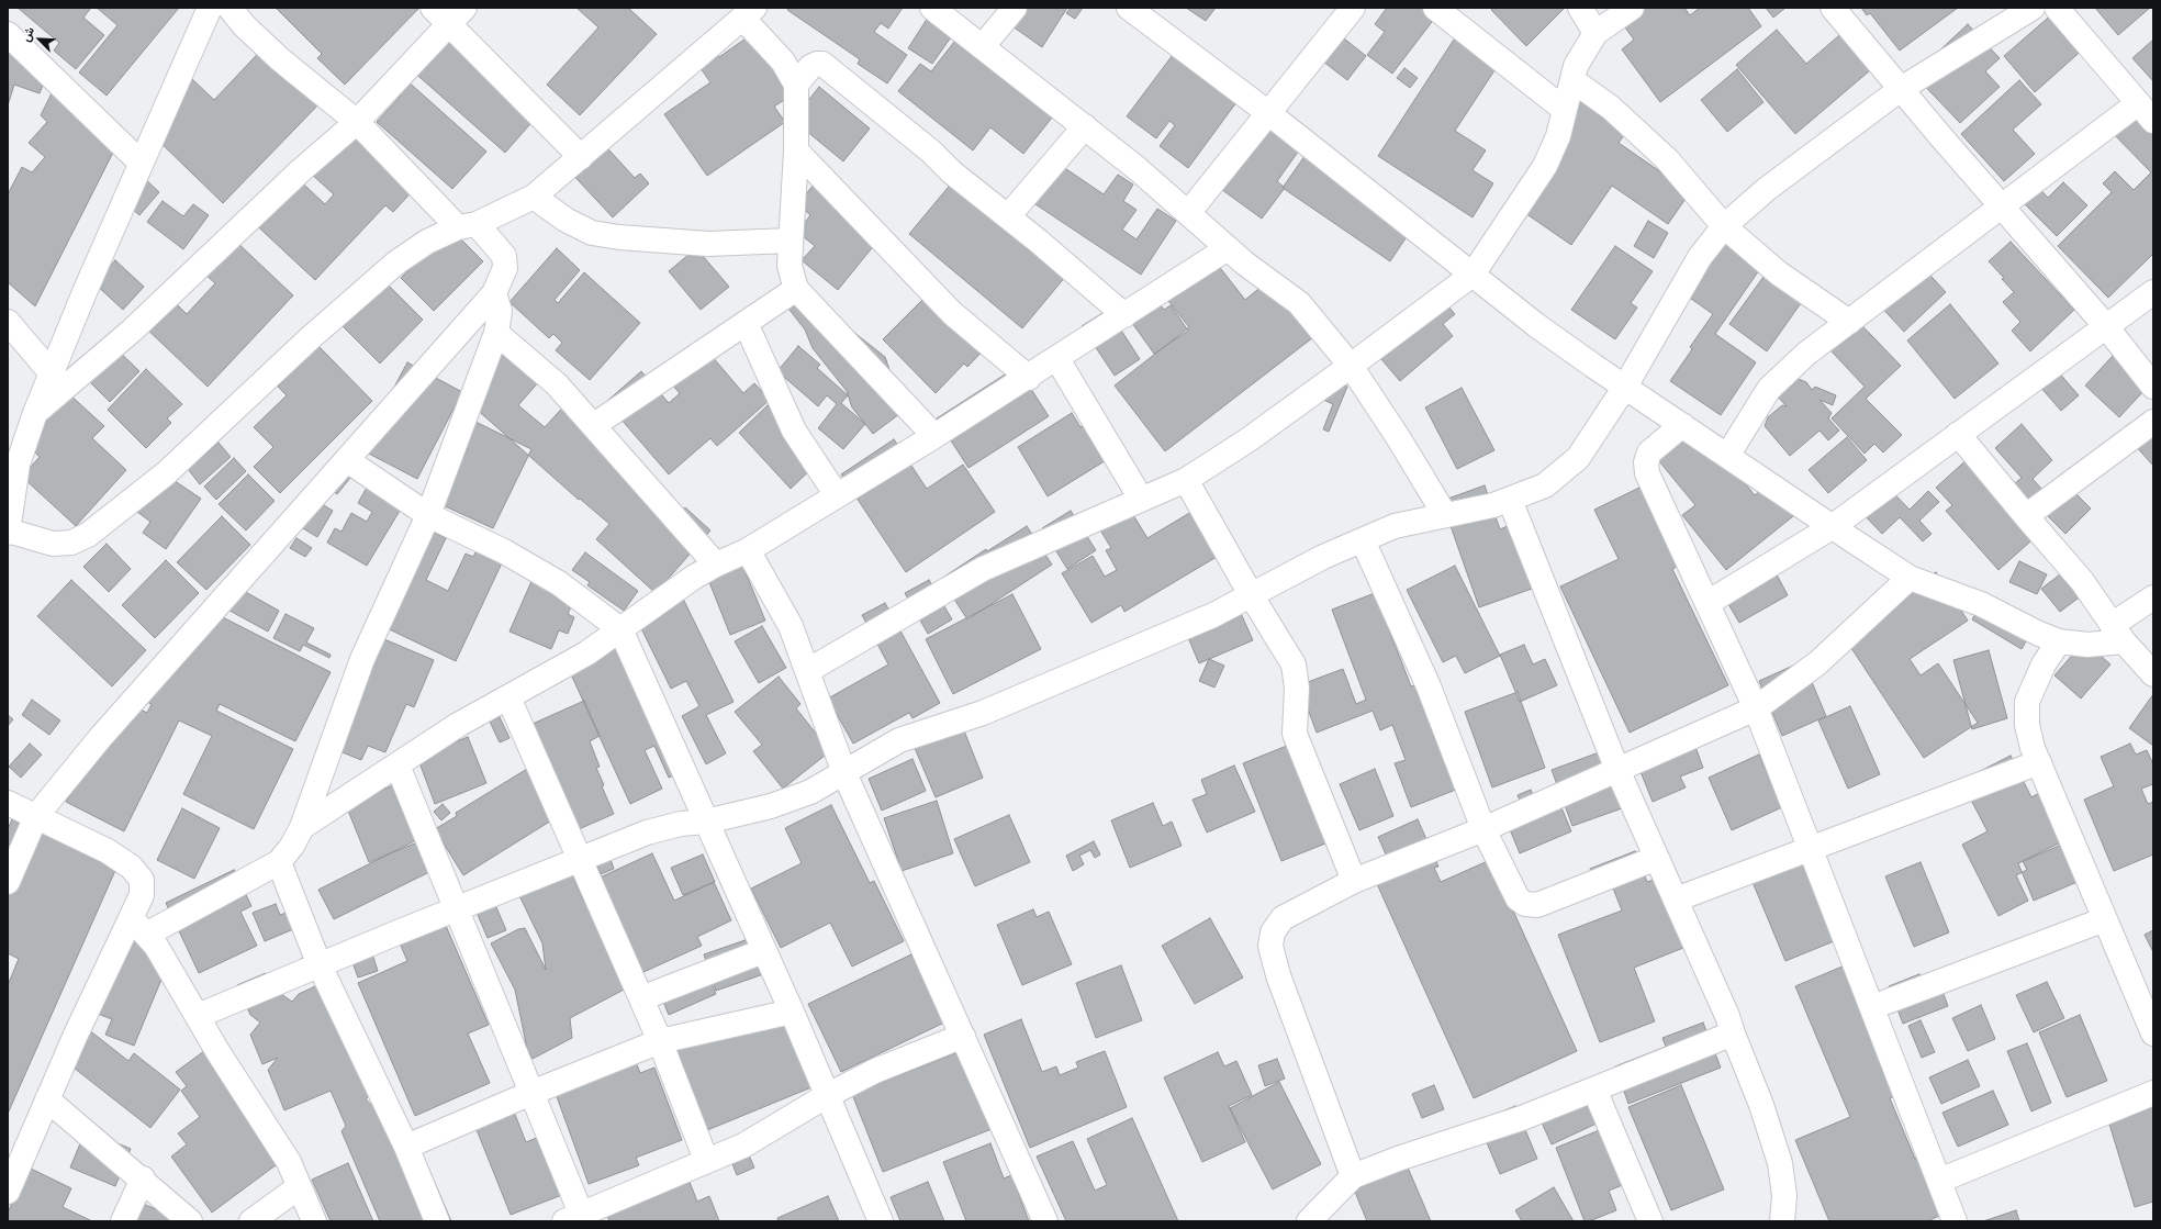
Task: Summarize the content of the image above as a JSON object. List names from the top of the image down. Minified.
{"north":"top left"}
